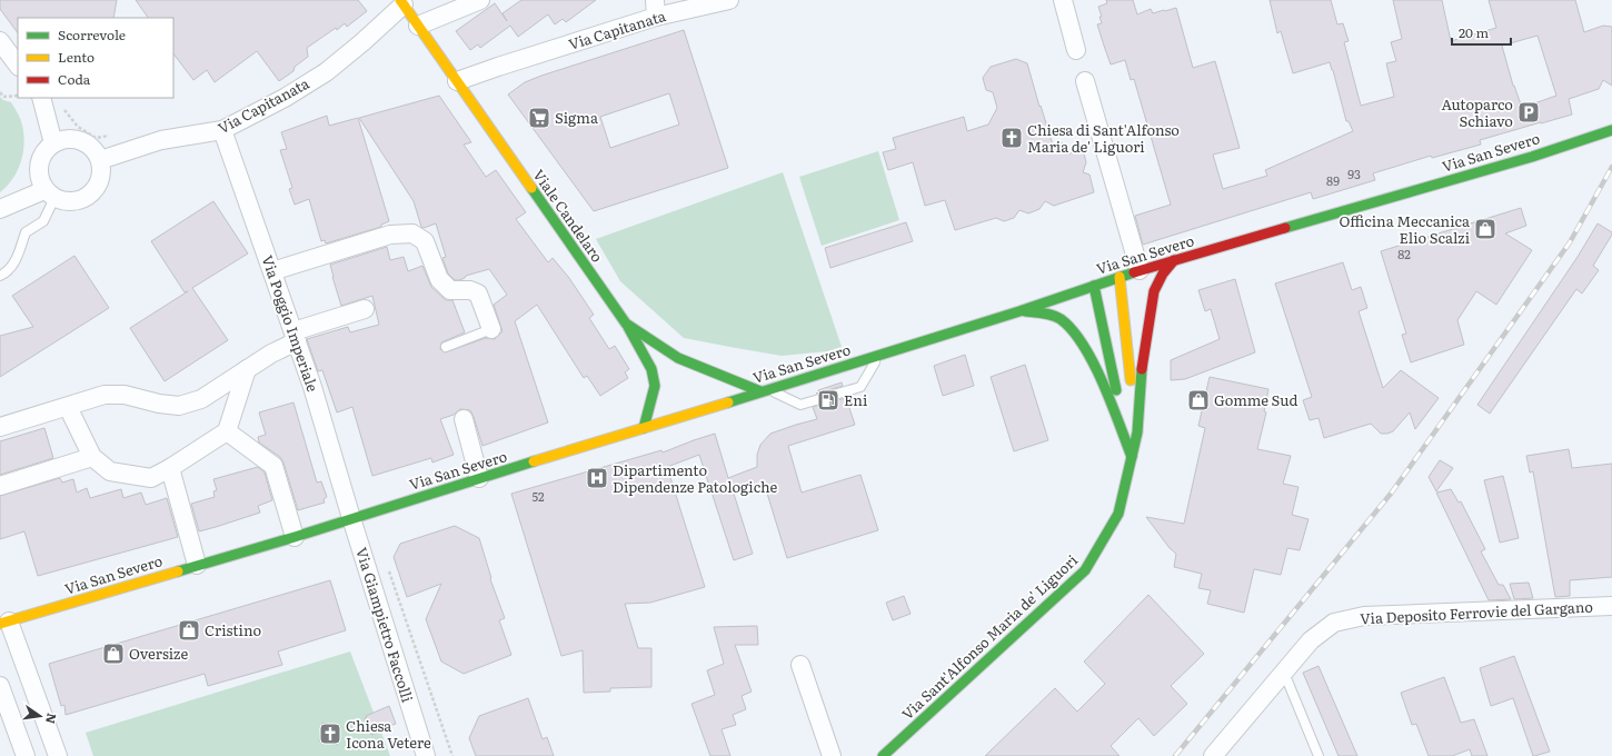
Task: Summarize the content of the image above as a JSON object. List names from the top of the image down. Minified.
{"streets":{"main road":["Via San Severo","Viale Candelaro","Via Sant'Alfonso Maria de' Liguori"],"street":["Via Capitanata","Via Poggio Imperiale","Via Deposito Ferrovie del Gargano","Via Giampietro Faccolli"]},"crossings":[["Via Capitanata","Viale Candelaro"],["Via Capitanata","Via Poggio Imperiale"],["Via San Severo","Viale Candelaro"],["Via San Severo","Via Poggio Imperiale"],["Via San Severo","Via Giampietro Faccolli"],["Via Poggio Imperiale","Via Giampietro Faccolli"]],"places":{"parking":["Autoparco Schiavo"],"supermarket":["Sigma"],"church":["Chiesa di Sant'Alfonso Maria de' Liguori","Chiesa Icona Vetere"],"shop":["Officina Meccanica Elio Scalzi","Gomme Sud","Cristino","Oversize"],"fuel station":["Eni"],"hospital":["Dipartimento Dipendenze Patologiche"]},"house_numbers":["93","89","82","52"],"legend":["Scorrevole","Lento","Coda"],"scale_bar":"20 m","north":"right"}
